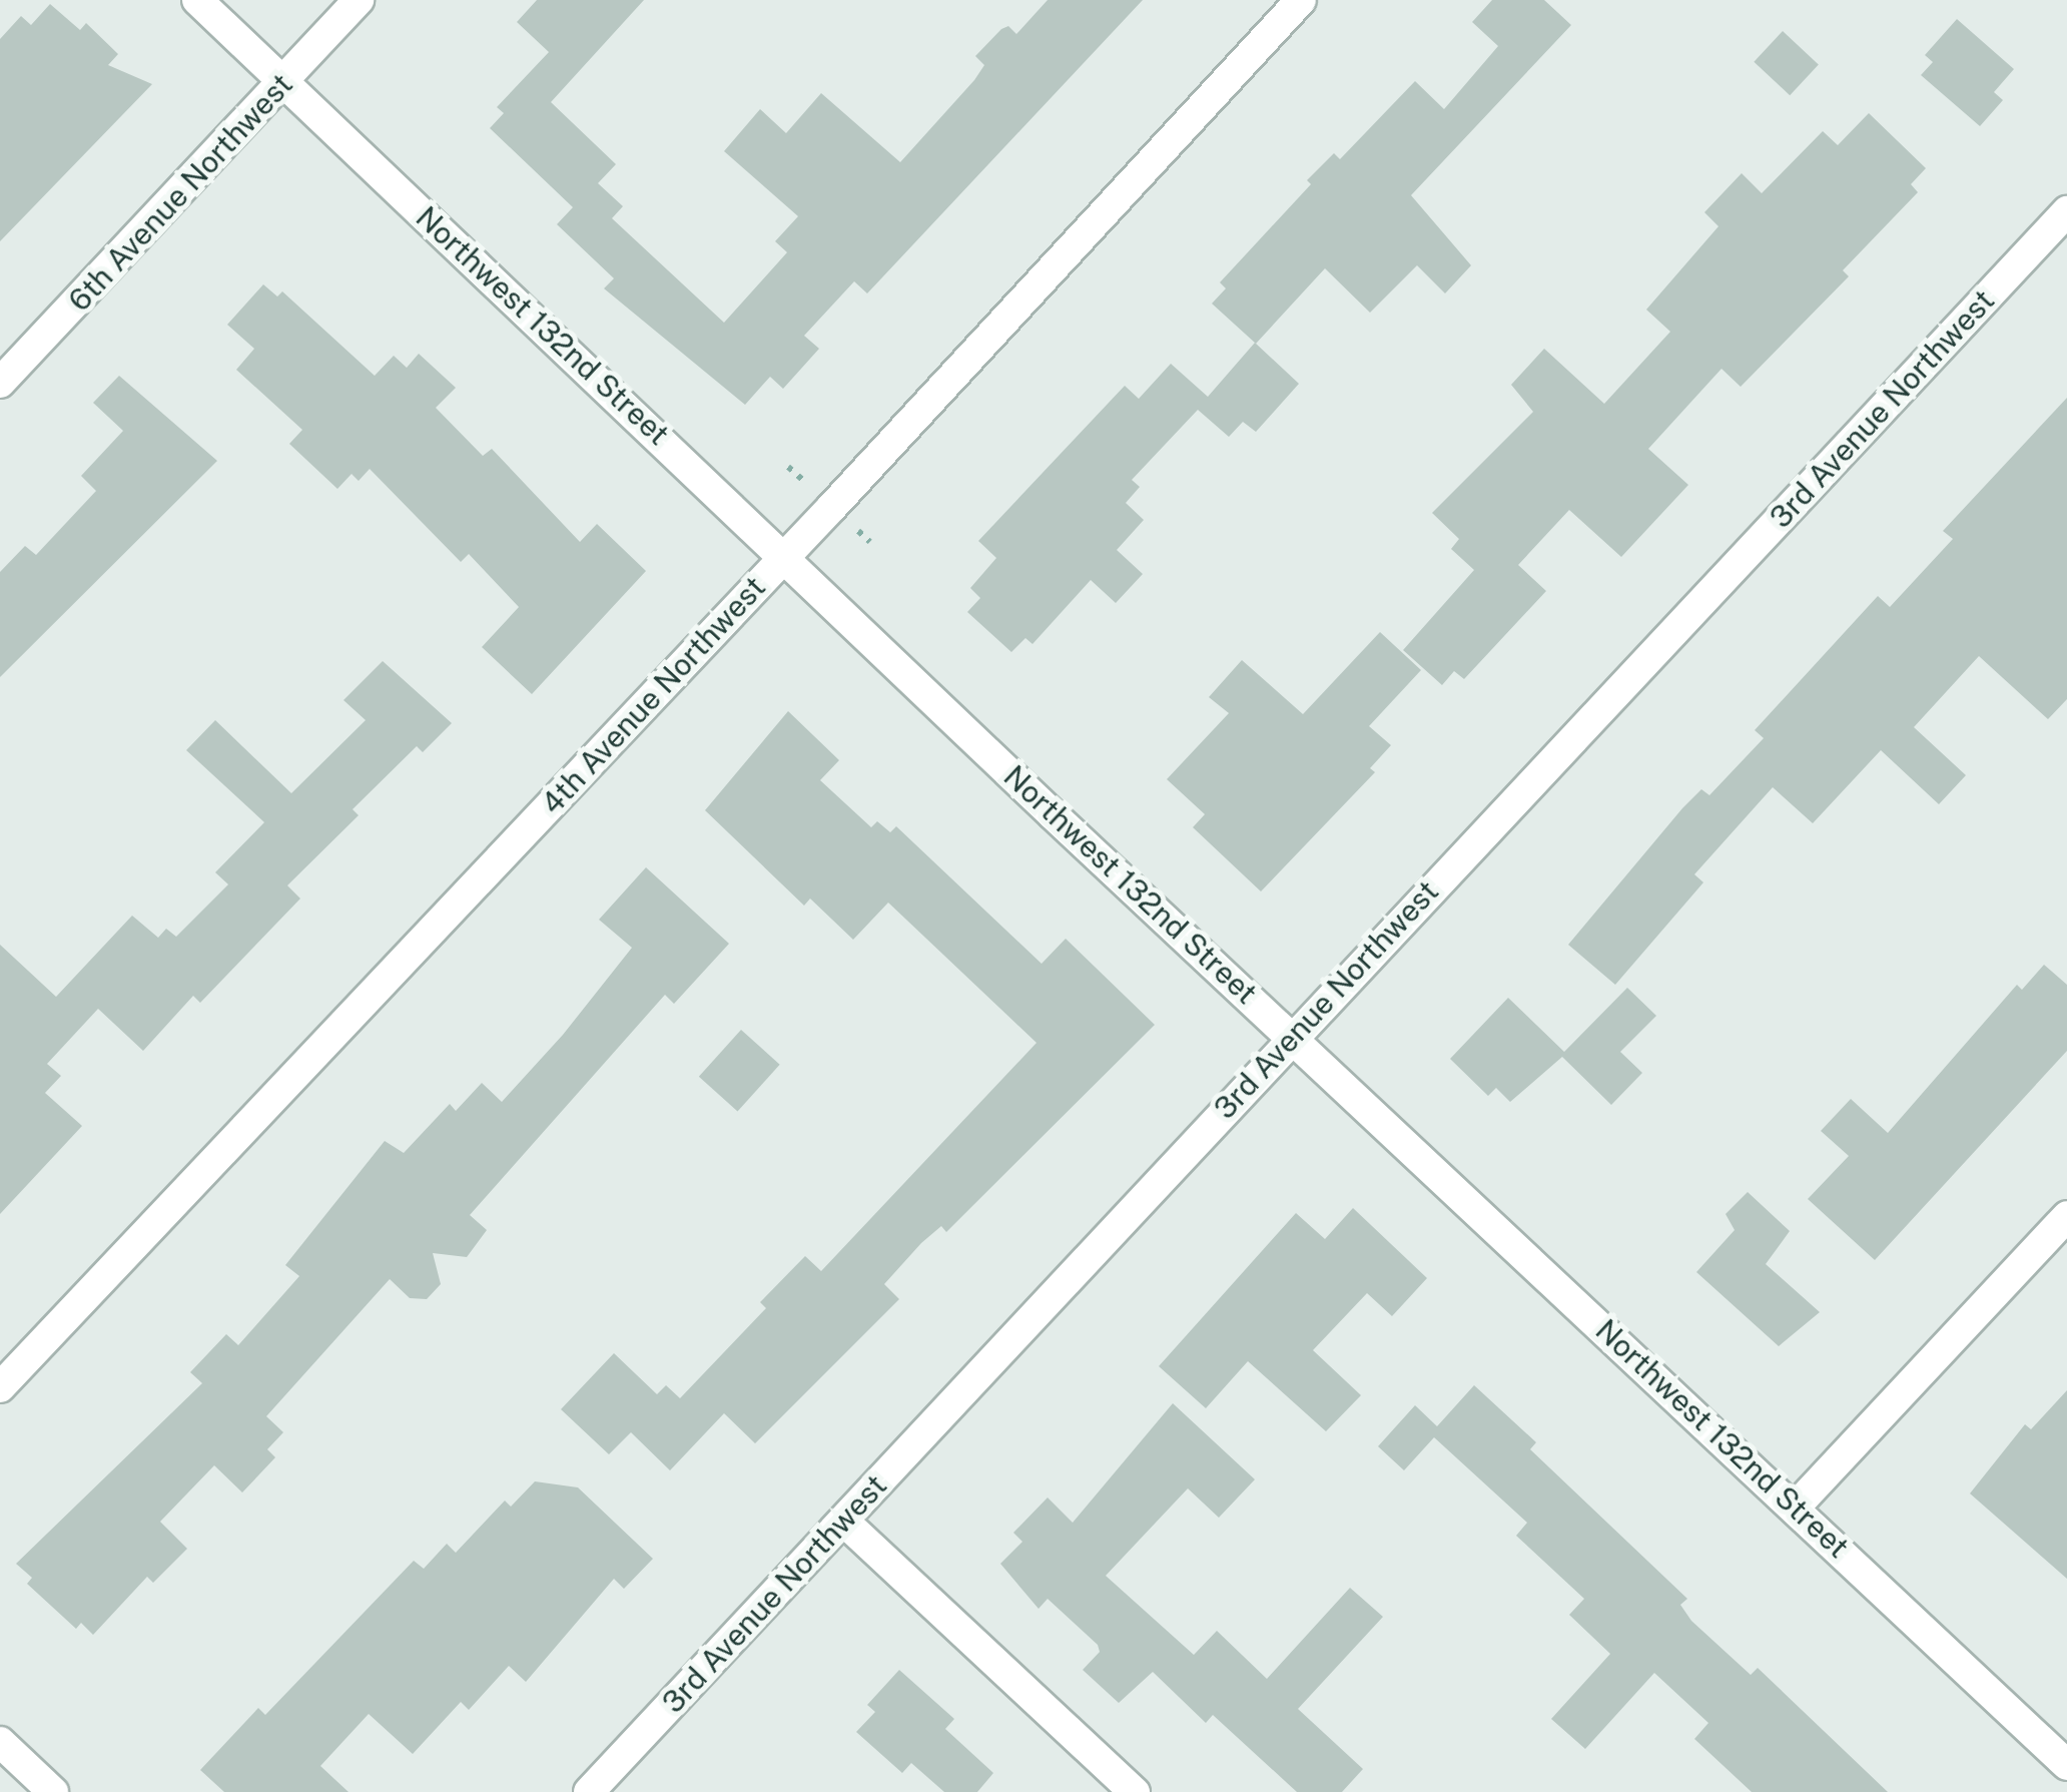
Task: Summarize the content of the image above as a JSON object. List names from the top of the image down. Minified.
{"streets":{"street":["6th Avenue Northwest","Northwest 132nd Street","3rd Avenue Northwest","4th Avenue Northwest"]},"crossings":[["6th Avenue Northwest","Northwest 132nd Street"],["Northwest 132nd Street","3rd Avenue Northwest"],["Northwest 132nd Street","4th Avenue Northwest"]]}
